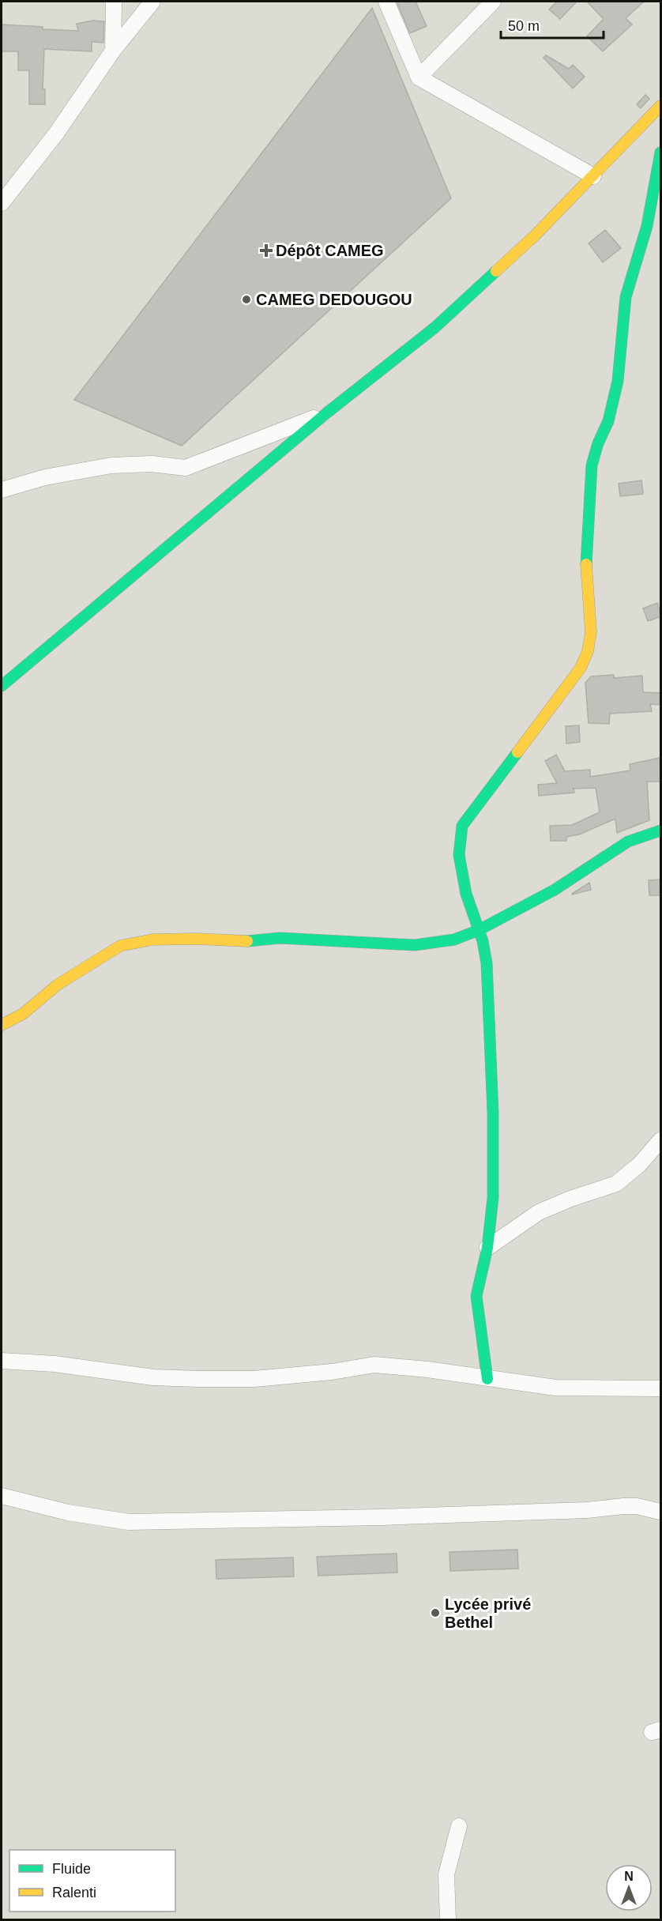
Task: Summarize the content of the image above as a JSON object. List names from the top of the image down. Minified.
{"places":{"health":["Dépôt CAMEG"],"other":["CAMEG DEDOUGOU","Lycée privé Bethel"]},"legend":["Fluide","Ralenti"],"scale_bar":"50 m","north":"top"}
